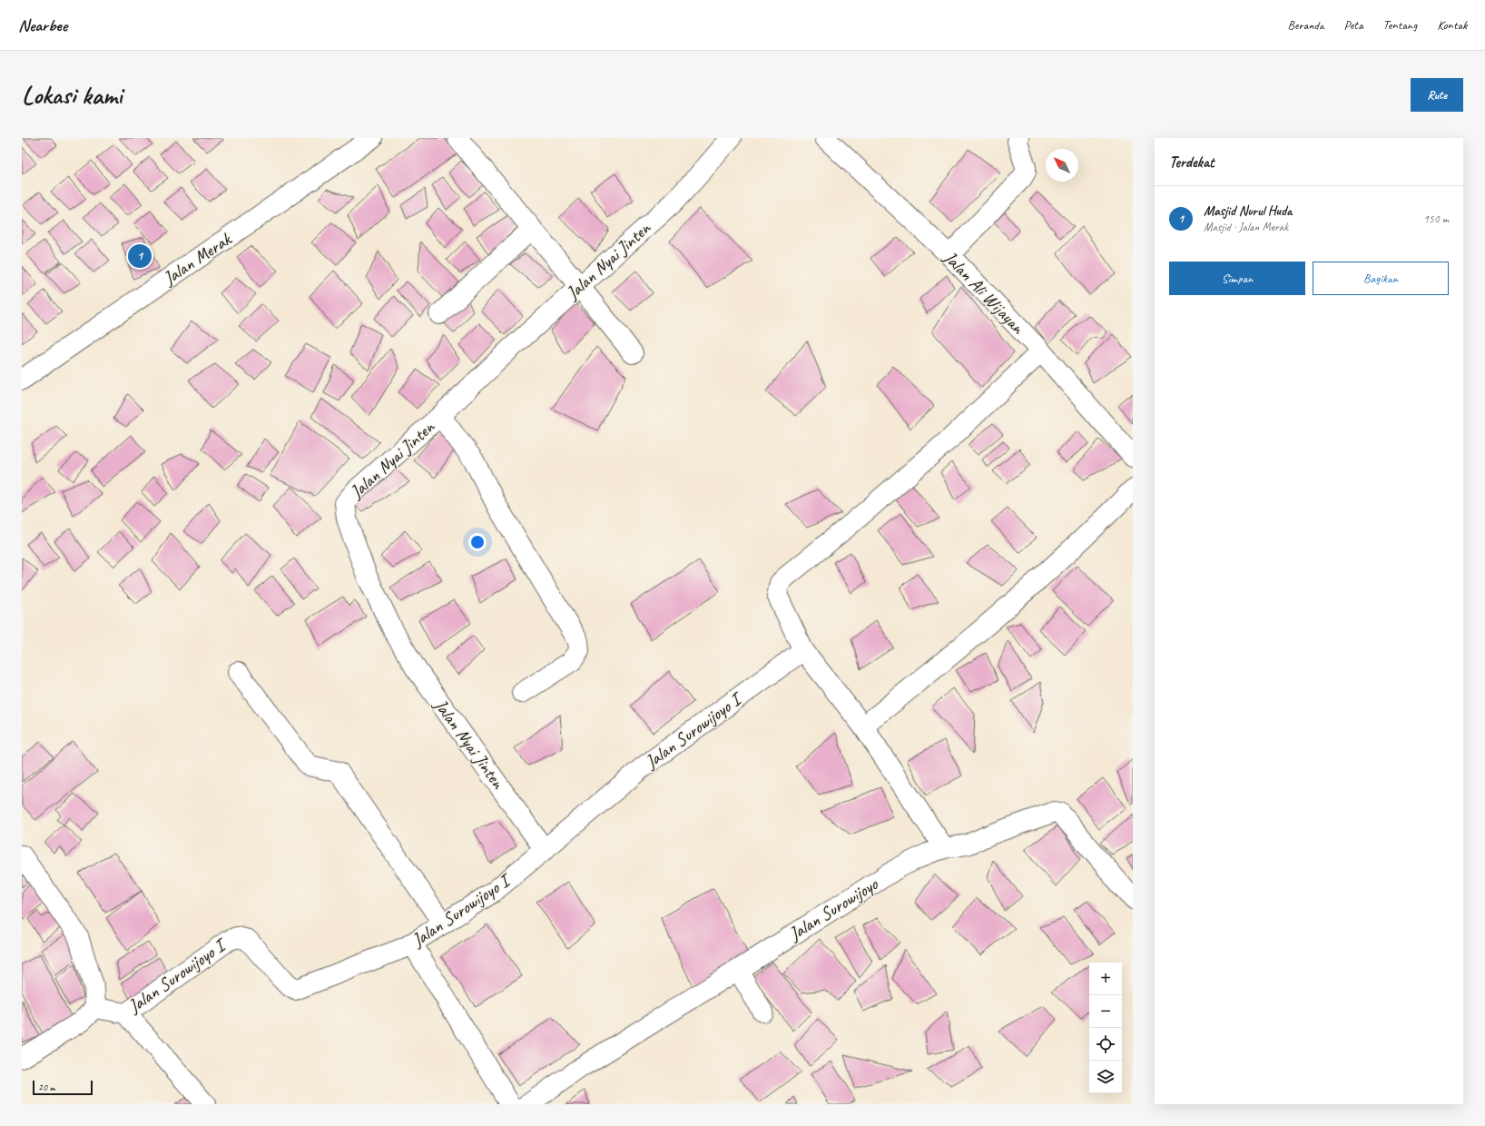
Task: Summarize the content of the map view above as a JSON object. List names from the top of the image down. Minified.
{"streets":{"street":["Jalan Merak","Jalan Nyai Jinten","Jalan Ali Wijayan","Jalan Surowijoyo I","Jalan Surowijoyo"]},"crossings":[["Jalan Nyai Jinten","Jalan Surowijoyo I"]],"scale_bar":"20 m","north":"top left","page":{"header":"Nearbee","nav":["Beranda","Peta","Tentang","Kontak"],"buttons":["Rute",["Simpan","Bagikan"]],"title":"Lokasi kami","heading":"Terdekat","list":[{"mark":"1","name":"Masjid Nurul Huda","note":"Masjid · Jalan Merak","value":"150 m"}],"pins":"1","map_buttons":["+","−"],"scale":"20 m"}}
